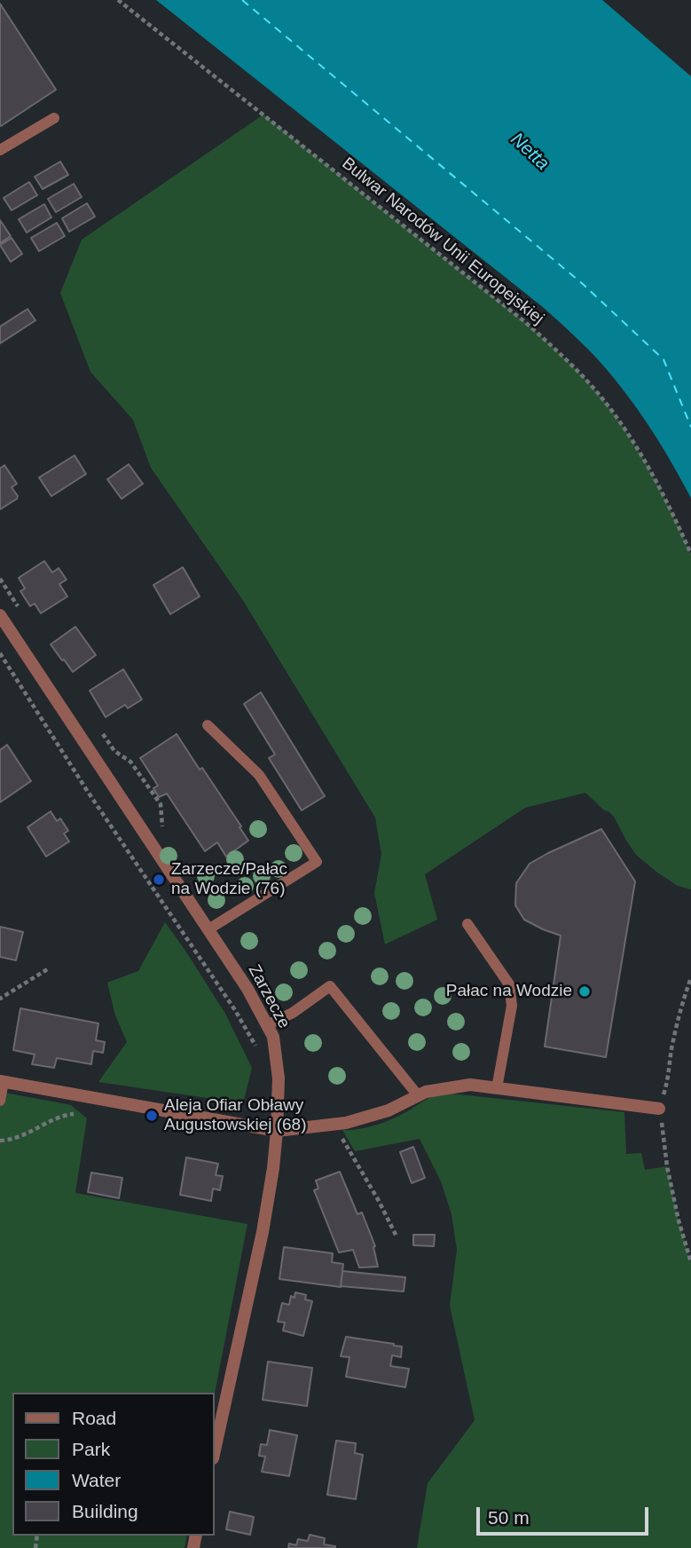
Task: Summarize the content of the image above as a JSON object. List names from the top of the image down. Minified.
{"streets":{"street":["Zarzecze"],"path":["Bulwar Narodów Unii Europejskiej"]},"water":["Netta"],"places":["Zarzecze/Pałac na Wodzie (76)","Pałac na Wodzie","Aleja Ofiar Obławy Augustowskiej (68)"],"legend":["Road","Park","Water","Building"],"scale_bar":"50 m"}
